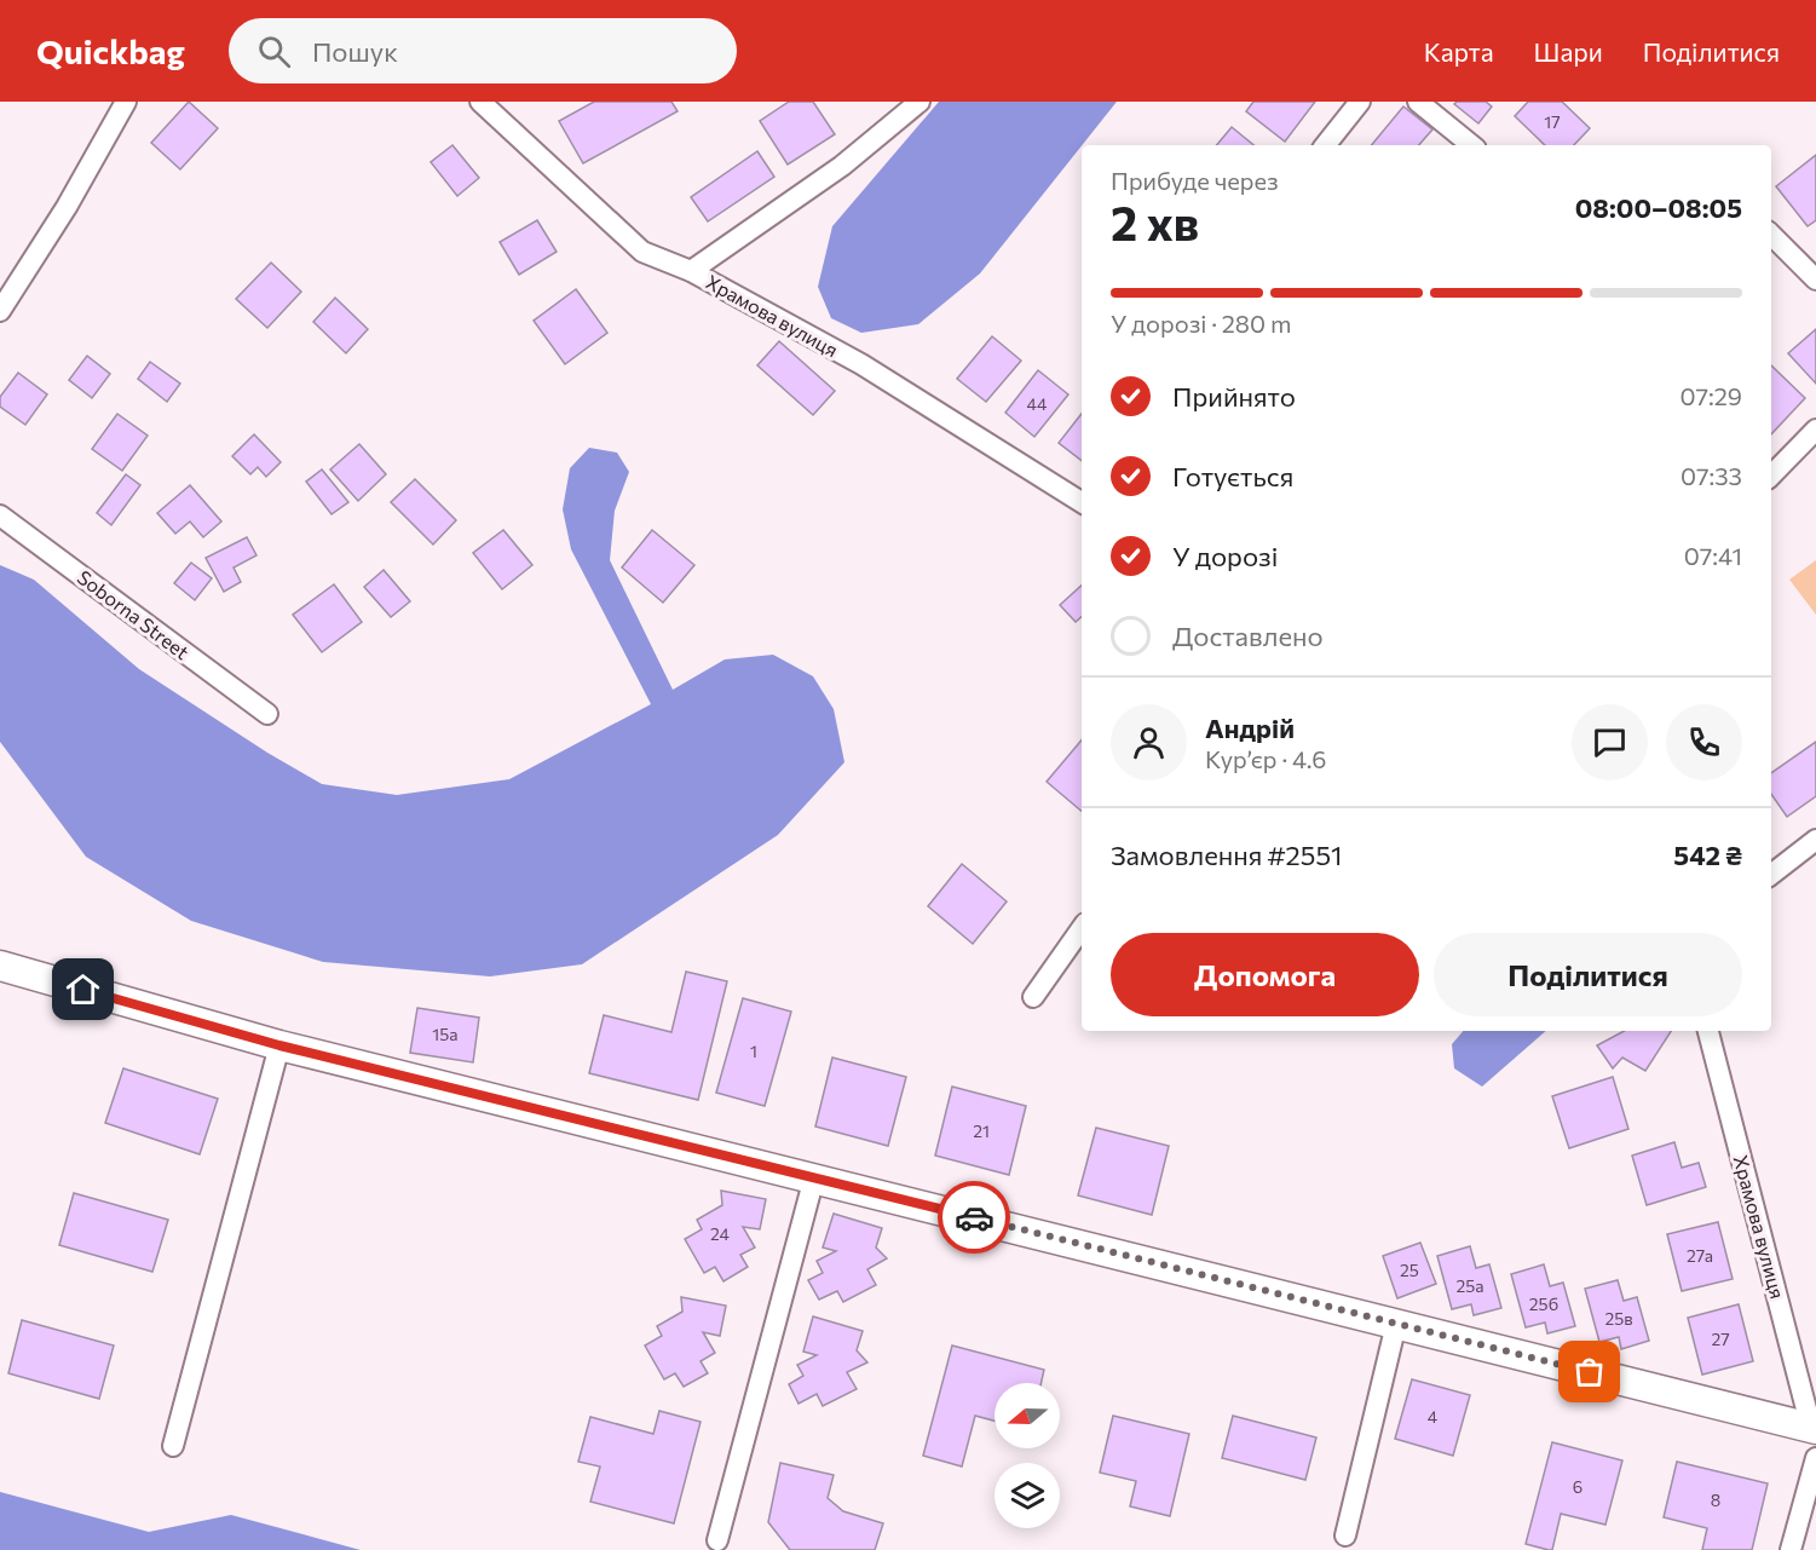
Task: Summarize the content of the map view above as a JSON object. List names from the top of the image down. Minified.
{"streets":{"street":["Храмова вулиця","Soborna Street"]},"house_numbers":["17","44","15а","1","21","24","27а","25","25а","25б","25в","27","4","6","8"],"north":"left","page":{"header":"Quickbag","search":"Пошук","nav":["Карта","Шари","Поділитися"],"heading":["2 хв","Прибуде через","08:00–08:05"],"panel":["Андрій","Кур’єр · 4.6","Замовлення #2551","542 ₴"],"bar":"У дорозі · 280 m","list":[["Прийнято","07:29"],["Готується","07:33"],["У дорозі","07:41"],"Доставлено"],"buttons":["Допомога","Поділитися"]}}
